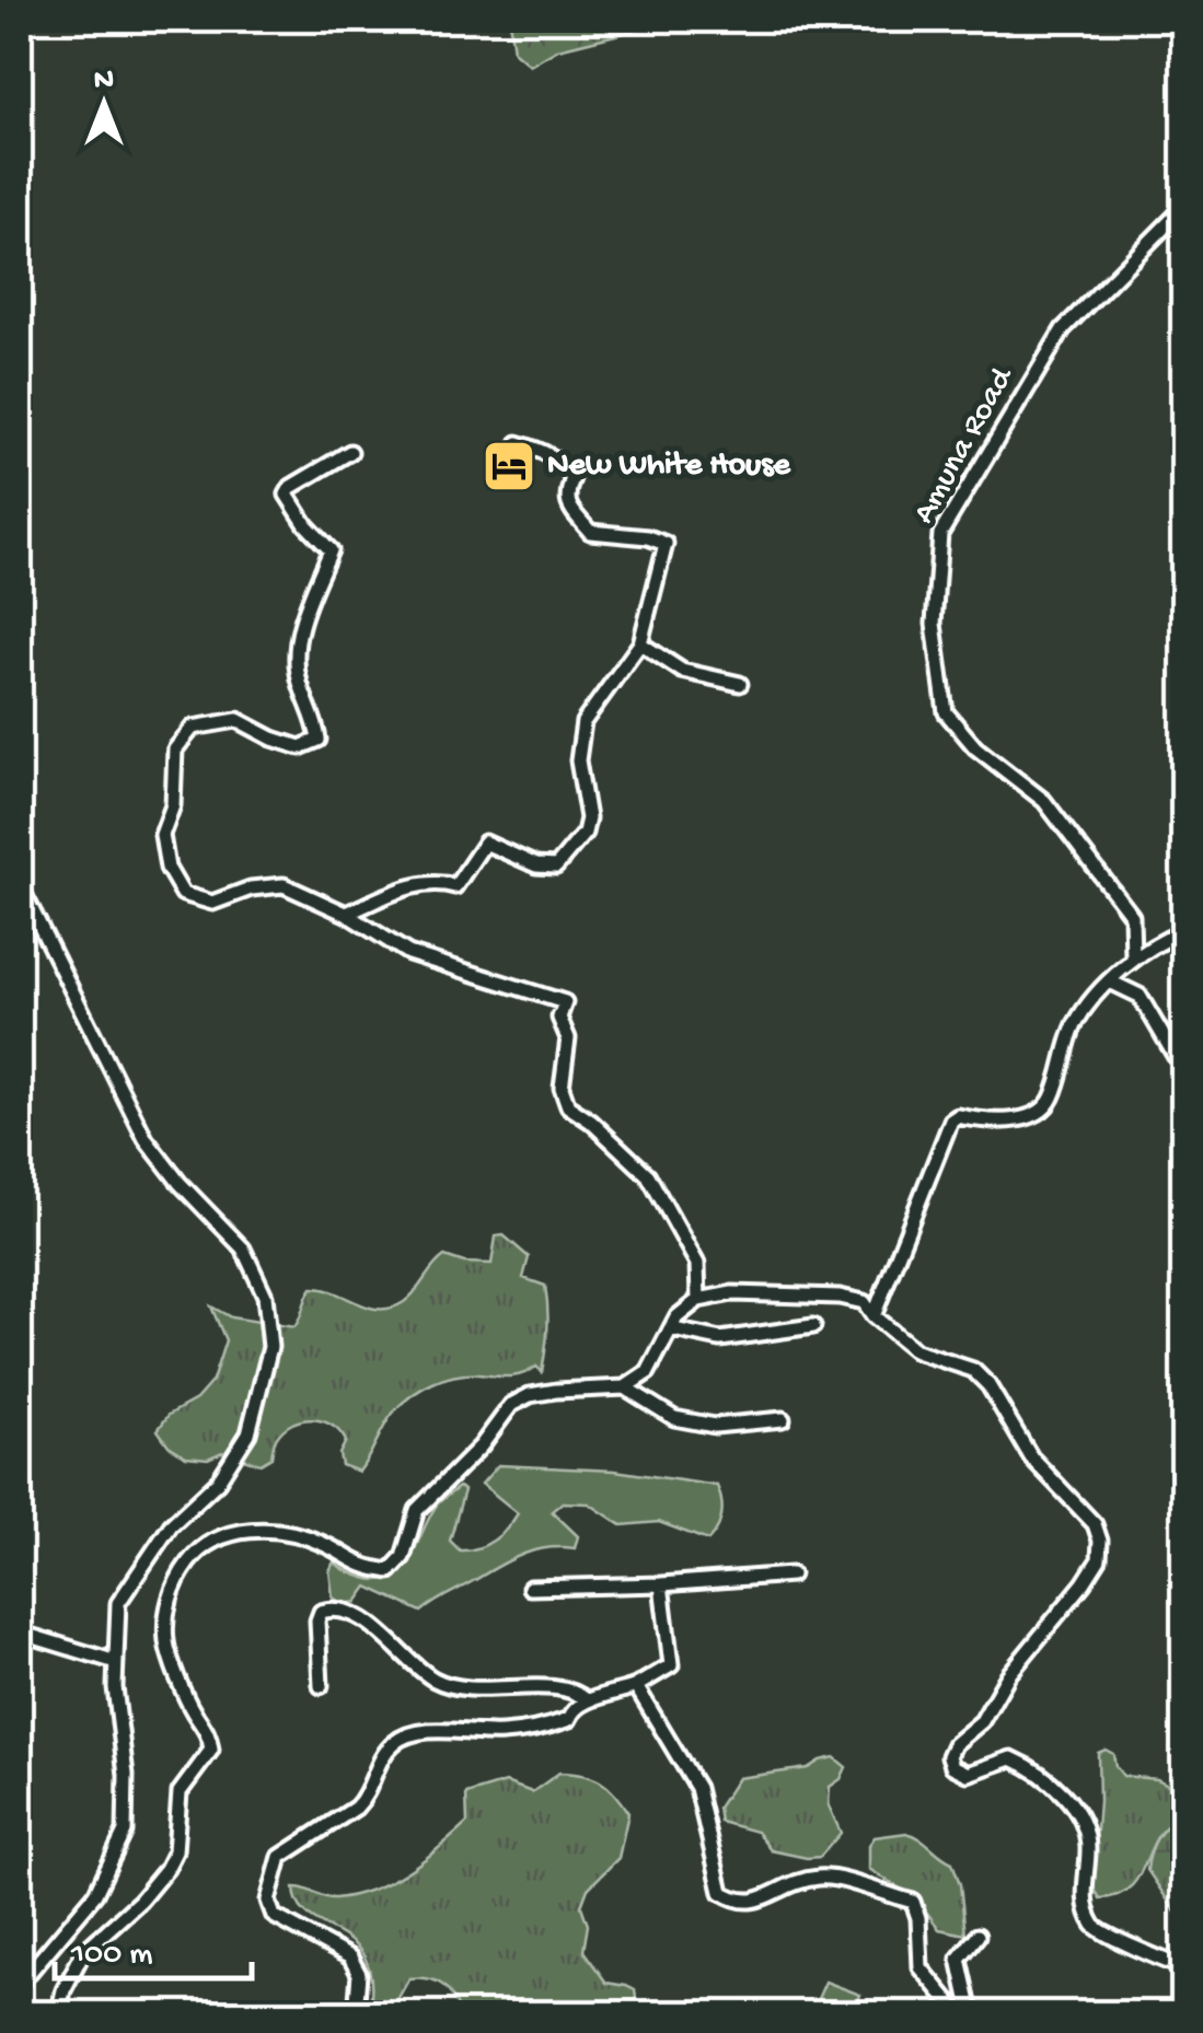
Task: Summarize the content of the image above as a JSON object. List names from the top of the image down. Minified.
{"streets":{"street":["Amuna Road"]},"places":{"hotel":["New White House"]},"scale_bar":"100 m","north":"top"}
